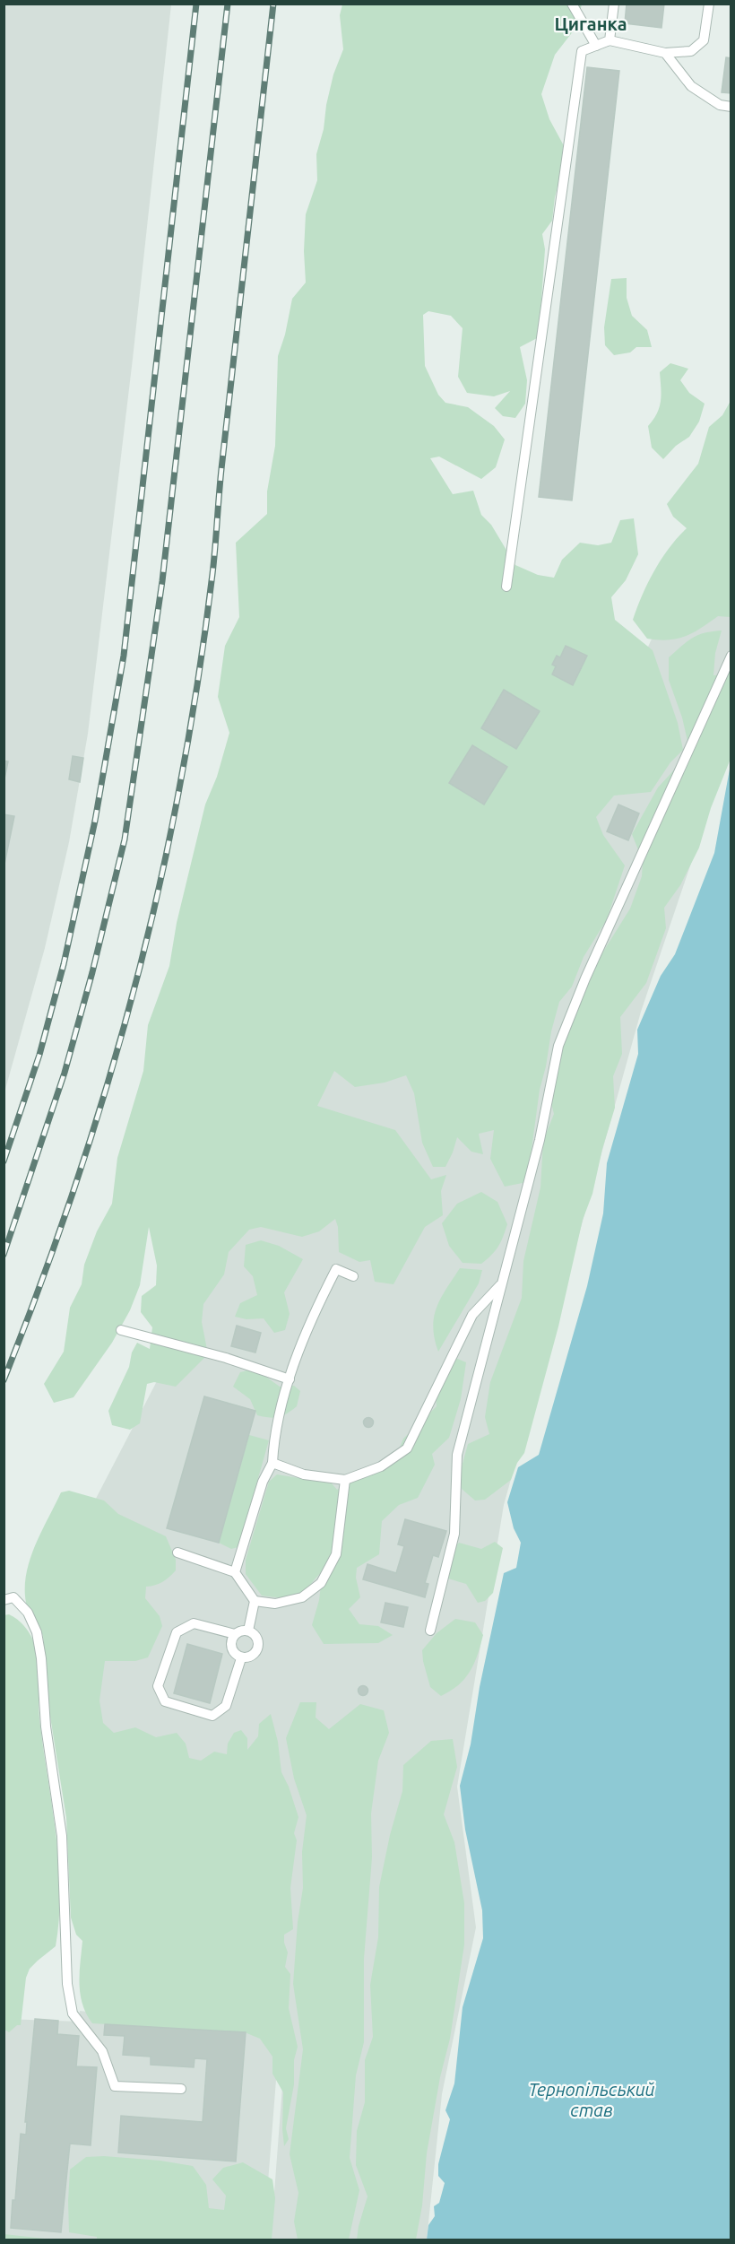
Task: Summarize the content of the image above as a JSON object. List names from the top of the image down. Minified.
{"districts":["Циганка"],"water":["Тернопільський став"]}
